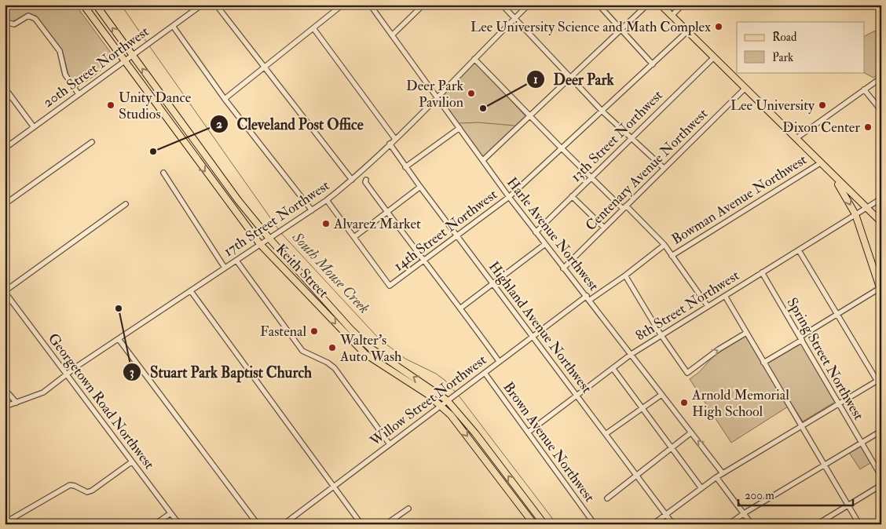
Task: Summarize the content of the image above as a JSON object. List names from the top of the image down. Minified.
{"streets":{"main road":["Keith Street"],"street":["20th Street Northwest","13th Street Northwest","Centenary Avenue Northwest","Bowman Avenue Northwest","17th Street Northwest","14th Street Northwest","Harle Avenue Northwest","8th Street Northwest","Highland Avenue Northwest","Spring Street Northwest","Willow Street Northwest","Georgetown Road Northwest","Brown Avenue Northwest"]},"crossings":[["20th Street Northwest","Keith Street"],["13th Street Northwest","Harle Avenue Northwest"],["Centenary Avenue Northwest","Harle Avenue Northwest"],["17th Street Northwest","Harle Avenue Northwest"],["17th Street Northwest","Keith Street"],["17th Street Northwest","Highland Avenue Northwest"],["17th Street Northwest","Georgetown Road Northwest"],["14th Street Northwest","Harle Avenue Northwest"],["14th Street Northwest","Highland Avenue Northwest"],["Harle Avenue Northwest","8th Street Northwest"],["Harle Avenue Northwest","Willow Street Northwest"],["Keith Street","Willow Street Northwest"],["8th Street Northwest","Highland Avenue Northwest"],["8th Street Northwest","Spring Street Northwest"],["8th Street Northwest","Brown Avenue Northwest"],["Highland Avenue Northwest","Willow Street Northwest"],["Willow Street Northwest","Brown Avenue Northwest"]],"water":["South Mouse Creek"],"places":["Lee University Science and Math Complex","Deer Park Pavilion","Unity Dance Studios","Lee University","Deer Park","Dixon Center","Cleveland Post Office","Alvarez Market","Stuart Park Baptist Church","Fastenal","Walter's Auto Wash","Arnold Memorial High School"],"legend":["Road","Park"],"scale_bar":"200 m"}
